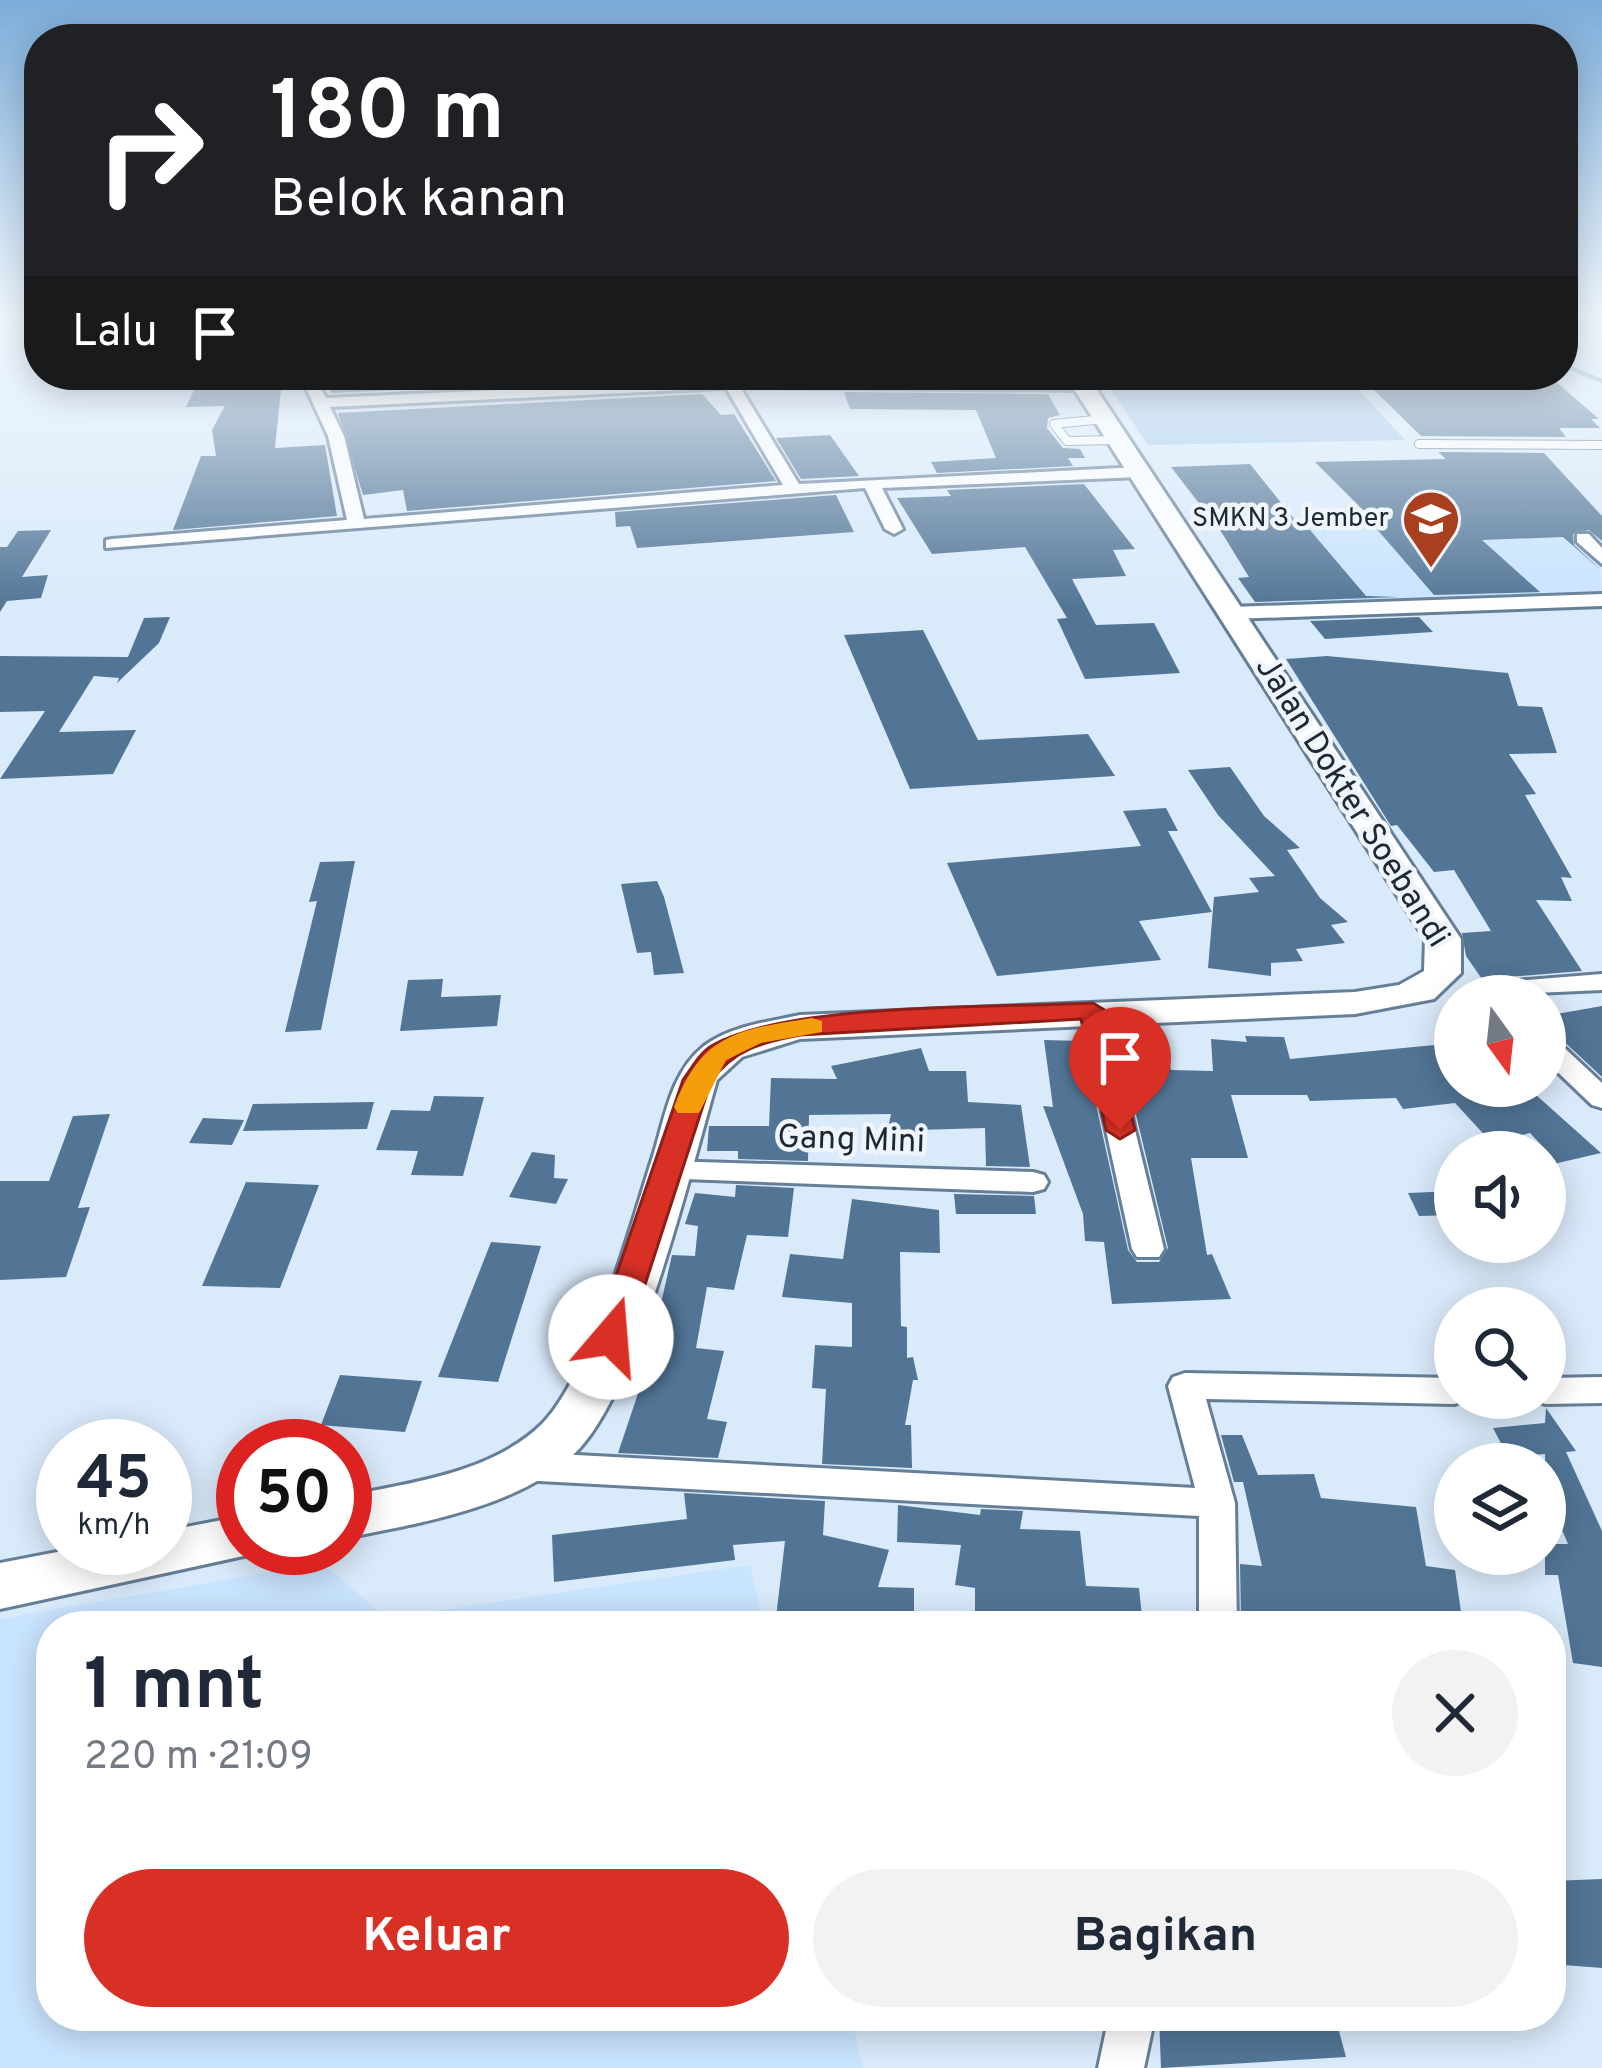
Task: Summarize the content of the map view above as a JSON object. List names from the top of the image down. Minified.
{"streets":{"main road":["Jalan Dokter Soebandi"],"street":["Gang Mini"]},"crossings":[["Jalan Dokter Soebandi","Gang Mini"]],"places":{"school or university":["SMKN 3 Jember"]},"north":"bottom","page":{"turn":["180 m","Belok kanan"],"then":"Lalu","speed":"45 km/h","limit":"50","heading":["1 mnt","220 m · 21:09"],"buttons":["Keluar","Bagikan"]}}
